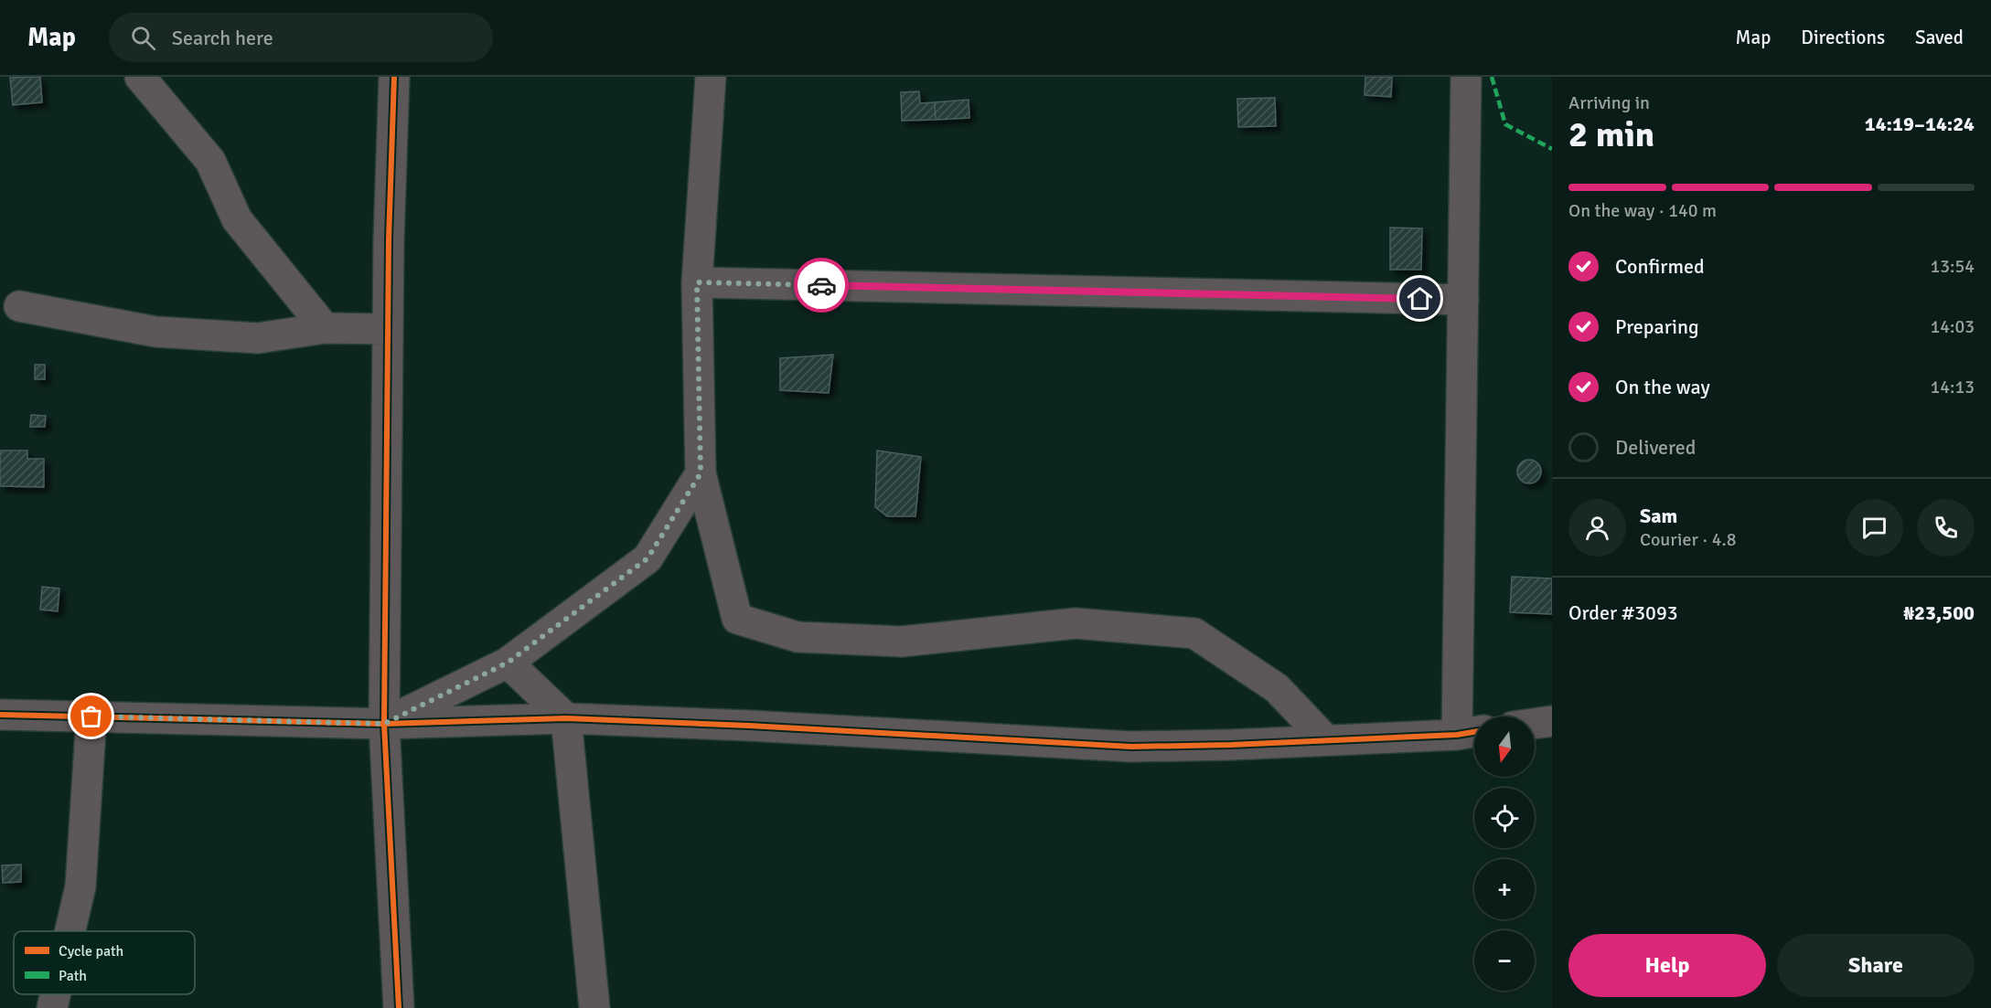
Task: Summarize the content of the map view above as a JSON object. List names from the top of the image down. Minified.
{"legend":["Cycle path","Path"],"north":"bottom","page":{"header":"Map","search":"Search here","nav":["Map","Directions","Saved"],"heading":["2 min","Arriving in","14:19–14:24"],"panel":["Sam","Courier · 4.8","Order #3093","₦23,500"],"bar":"On the way · 140 m","list":[["Confirmed","13:54"],["Preparing","14:03"],["On the way","14:13"],"Delivered"],"map_buttons":["+","−"],"buttons":["Help","Share"]}}
